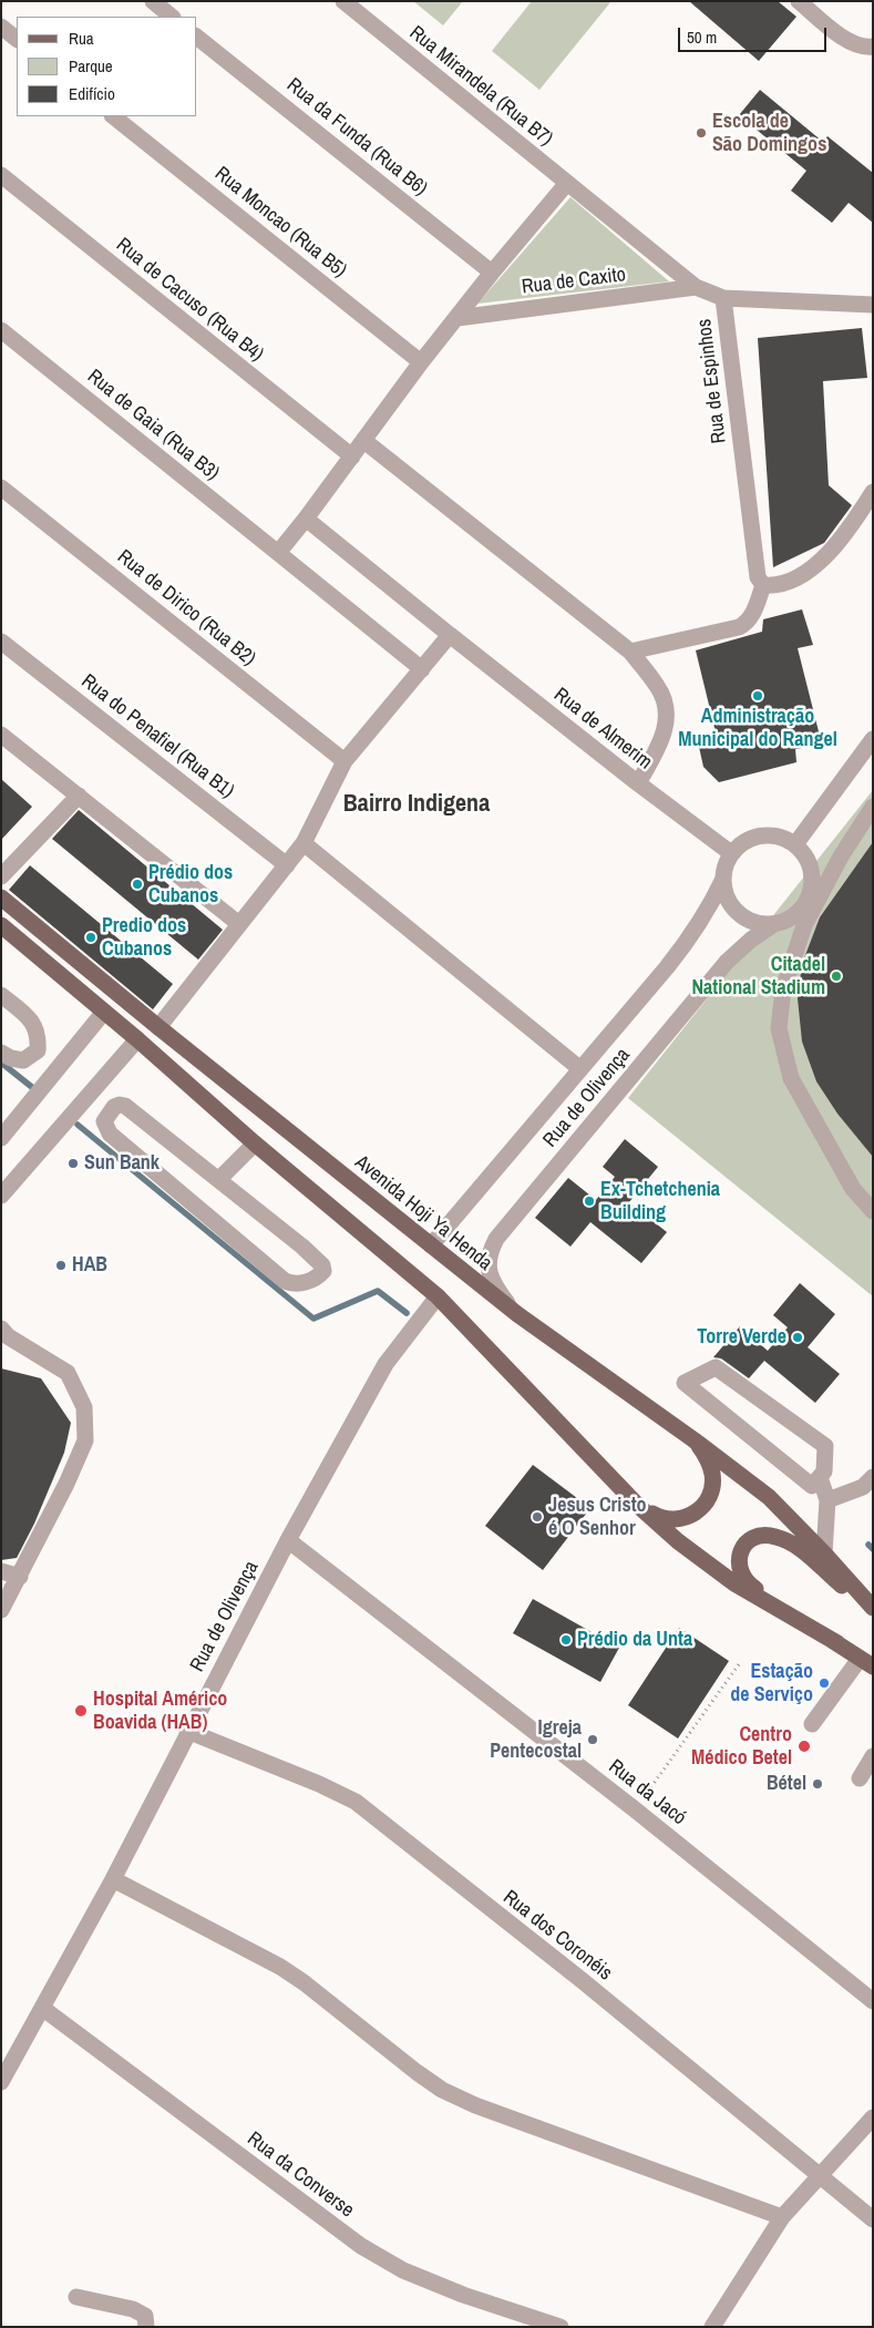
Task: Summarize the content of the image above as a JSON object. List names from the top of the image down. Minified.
{"streets":{"main road":["Avenida Hoji Ya Henda"],"street":["Rua Mirandela (Rua B7)","Rua da Funda (Rua B6)","Rua Moncao (Rua B5)","Rua de Caxito","Rua de Cacuso (Rua B4)","Rua de Espinhos","Rua de Gaia (Rua B3)","Rua de Dirico (Rua B2)","Rua de Almerim","Rua do Penafiel (Rua B1)","Rua de Olivença","Rua da Jacó","Rua dos Coronéis","Rua da Converse"]},"crossings":[["Rua Mirandela (Rua B7)","Rua de Espinhos"],["Rua de Caxito","Rua de Espinhos"],["Rua de Almerim","Rua de Olivença"],["Rua de Olivença","Avenida Hoji Ya Henda"],["Rua de Olivença","Rua da Jacó"],["Rua de Olivença","Rua dos Coronéis"],["Rua de Olivença","Rua da Converse"]],"districts":["Bairro Indigena"],"places":["Escola de São Domingos","Administração Municipal do Rangel","Prédio dos Cubanos","Predio dos Cubanos","Citadel National Stadium","Sun Bank","Ex-Tchetchenia Building","HAB","Torre Verde","Jesus Cristo é O Senhor","Prédio da Unta","Estação de Serviço","Hospital Américo Boavida (HAB)","Igreja Pentecostal","Centro Médico Betel","Bétel"],"legend":["Rua","Parque","Edifício"],"scale_bar":"50 m"}
